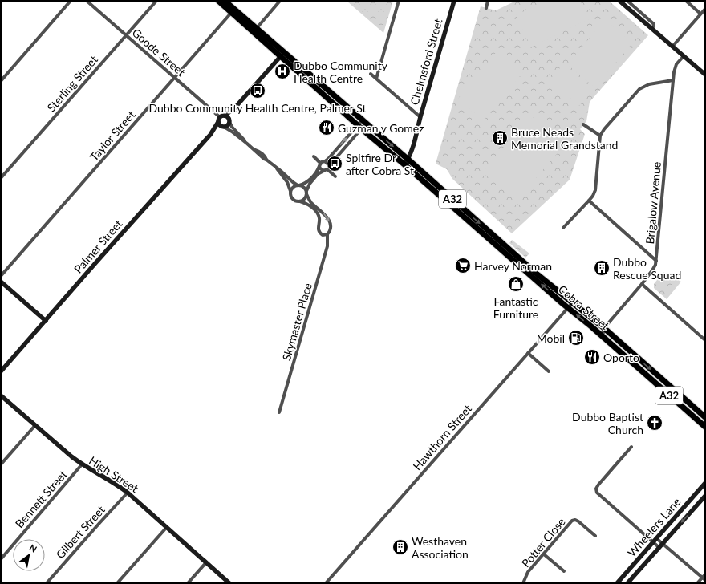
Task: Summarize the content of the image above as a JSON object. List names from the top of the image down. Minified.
{"streets":{"highway":["A32","Cobra Street"],"street":["Goode Street","Chelmsford Street","Sterling Street","Taylor Street","Brigalow Avenue","Palmer Street","Skymaster Place","Hawthorn Street","High Street","Bennett Street","Wheelers Lane","Gilbert Street","Potter Close"]},"crossings":[["Goode Street","Sterling Street"],["Goode Street","Taylor Street"],["Goode Street","Palmer Street"],["Chelmsford Street","Cobra Street"],["Taylor Street","Cobra Street"],["Brigalow Avenue","Cobra Street"],["Cobra Street","Hawthorn Street"],["High Street","Bennett Street"],["High Street","Gilbert Street"]],"places":{"hospital":["Dubbo Community Health Centre"],"bus stop":["Dubbo Community Health Centre, Palmer St","Spitfire Dr after Cobra St"],"restaurant":["Guzman y Gomez","Oporto"],"building":["Bruce Neads Memorial Grandstand","Dubbo Rescue Squad","Westhaven Association"],"supermarket":["Harvey Norman"],"shop":["Fantastic Furniture"],"fuel station":["Mobil"],"church":["Dubbo Baptist Church"]},"north":"top right"}
